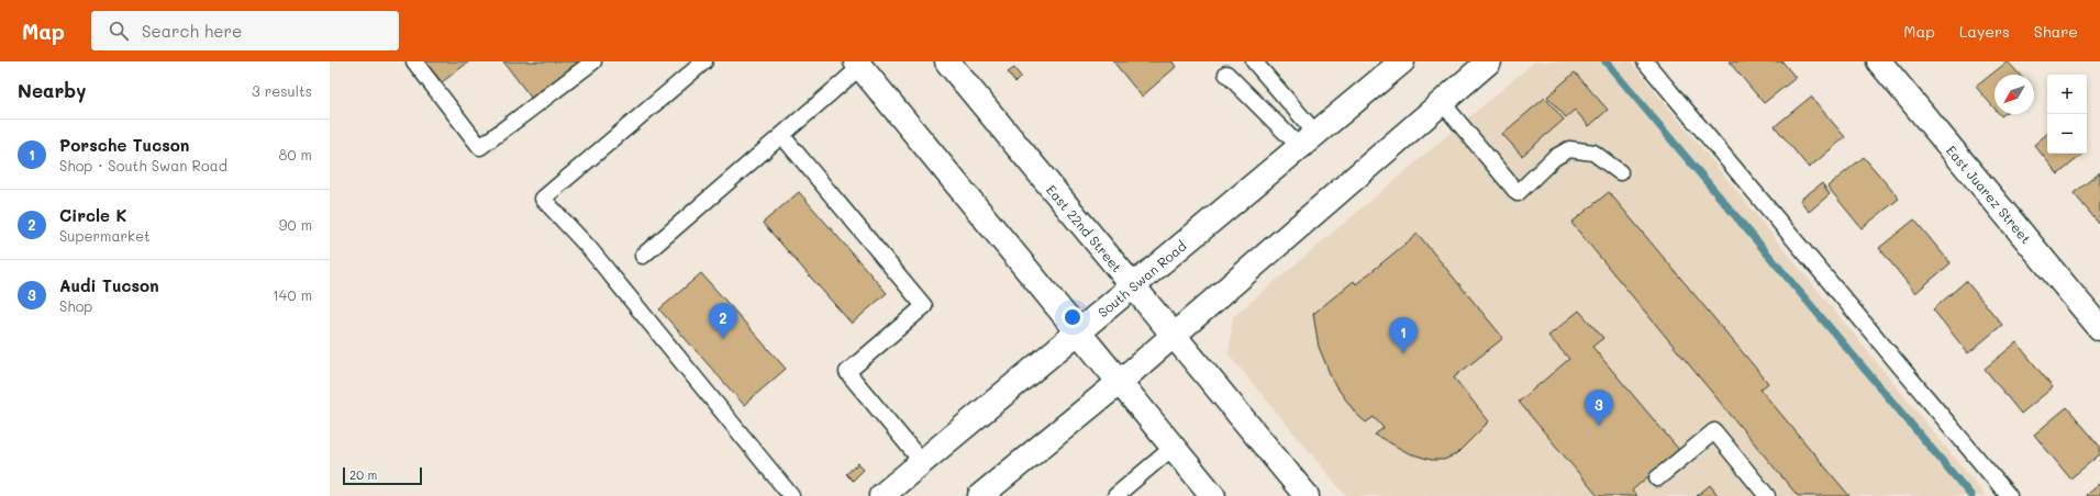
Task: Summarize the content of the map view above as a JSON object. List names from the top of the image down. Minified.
{"streets":{"main road":["East Juarez Street","East 22nd Street","South Swan Road"]},"crossings":[["East 22nd Street","South Swan Road"]],"scale_bar":"20 m","north":"bottom left","page":{"header":"Map","search":"Search here","nav":["Map","Layers","Share"],"heading":["Nearby","3 results"],"map_buttons":["+","−"],"list":[{"mark":"1","name":"Porsche Tucson","note":"Shop · South Swan Road","value":"80 m"},{"mark":"2","name":"Circle K","note":"Supermarket","value":"90 m"},{"mark":"3","name":"Audi Tucson","note":"Shop","value":"140 m"}],"pins":["2","1","3"],"scale":"20 m"}}
